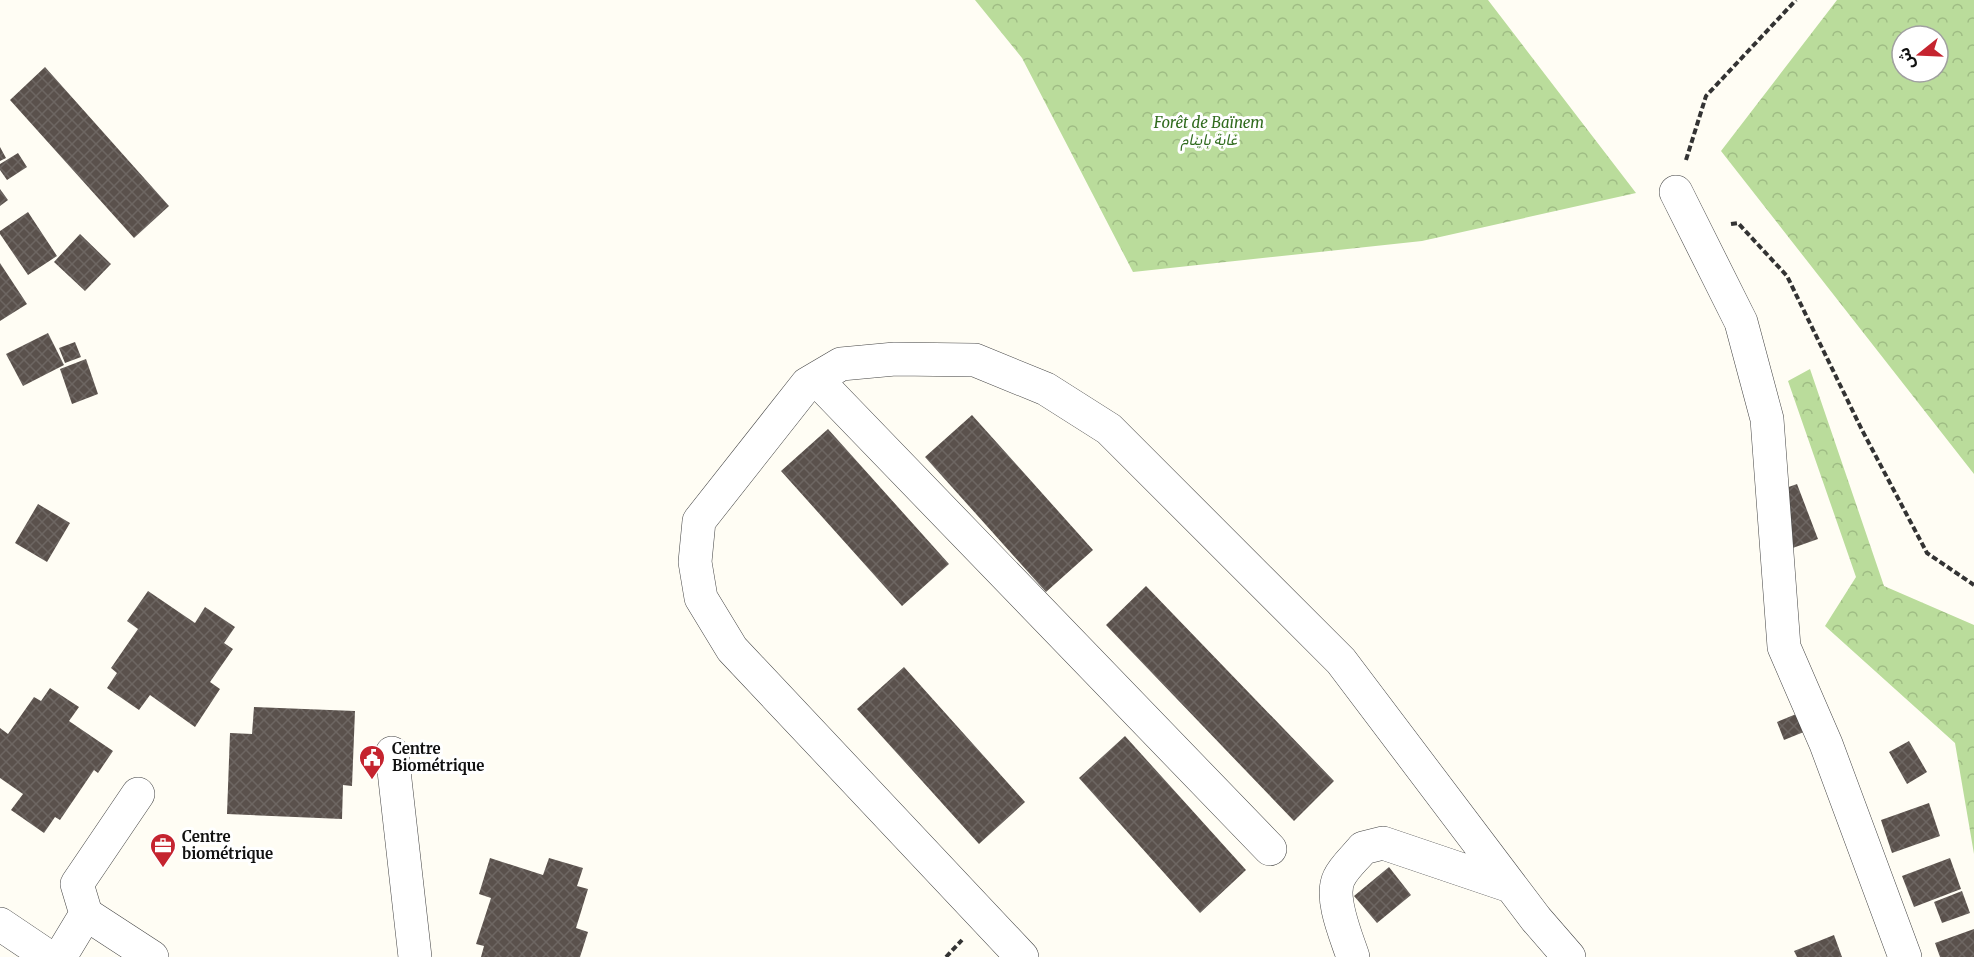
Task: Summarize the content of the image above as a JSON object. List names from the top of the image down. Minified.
{"parks":["Forêt de Baïnem غابة باينام"],"places":{"public building":["Centre Biométrique"],"office":["Centre biométrique"]},"north":"left"}
